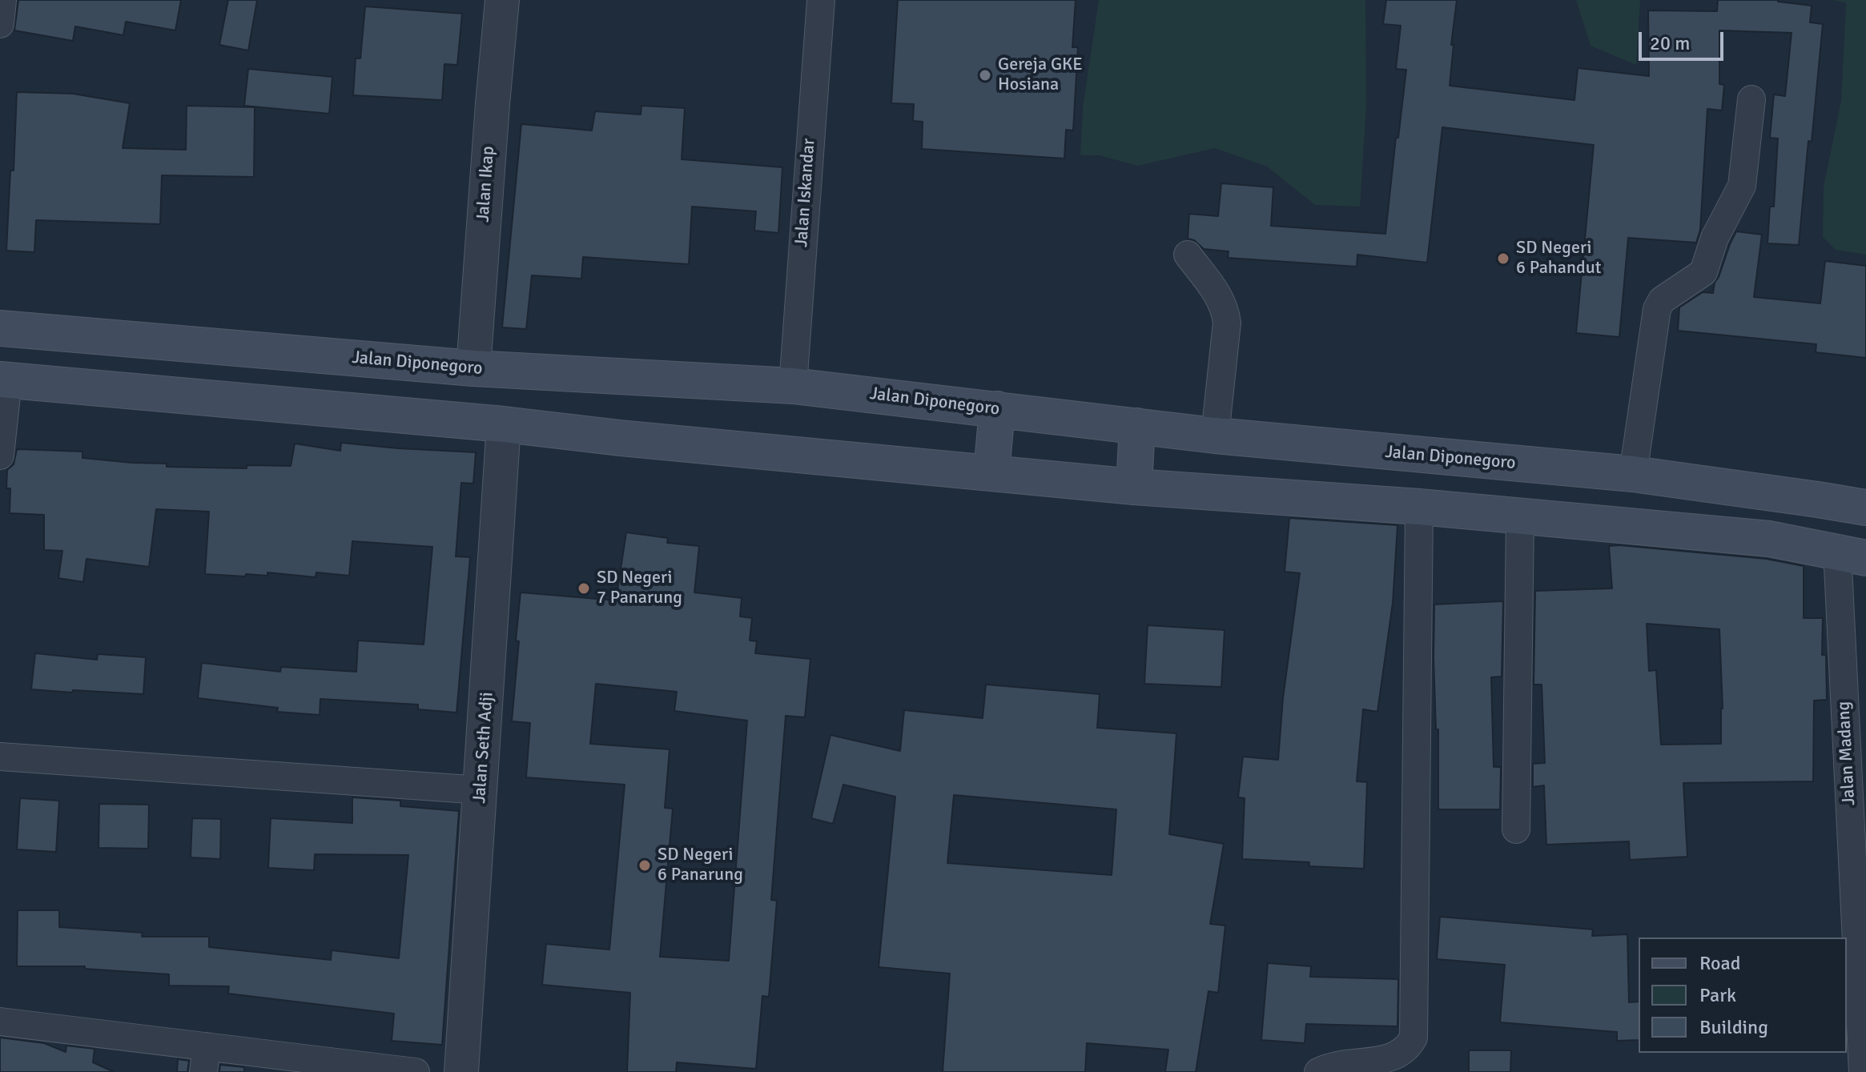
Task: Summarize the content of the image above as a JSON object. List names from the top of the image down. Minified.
{"streets":{"main road":["Jalan Diponegoro"],"street":["Jalan Ikap","Jalan Iskandar","Jalan Seth Adji","Jalan Madang"]},"crossings":[["Jalan Ikap","Jalan Diponegoro"],["Jalan Iskandar","Jalan Diponegoro"]],"places":["Gereja GKE Hosiana","SD Negeri 6 Pahandut","SD Negeri 7 Panarung","SD Negeri 6 Panarung"],"legend":["Road","Park","Building"],"scale_bar":"20 m"}
